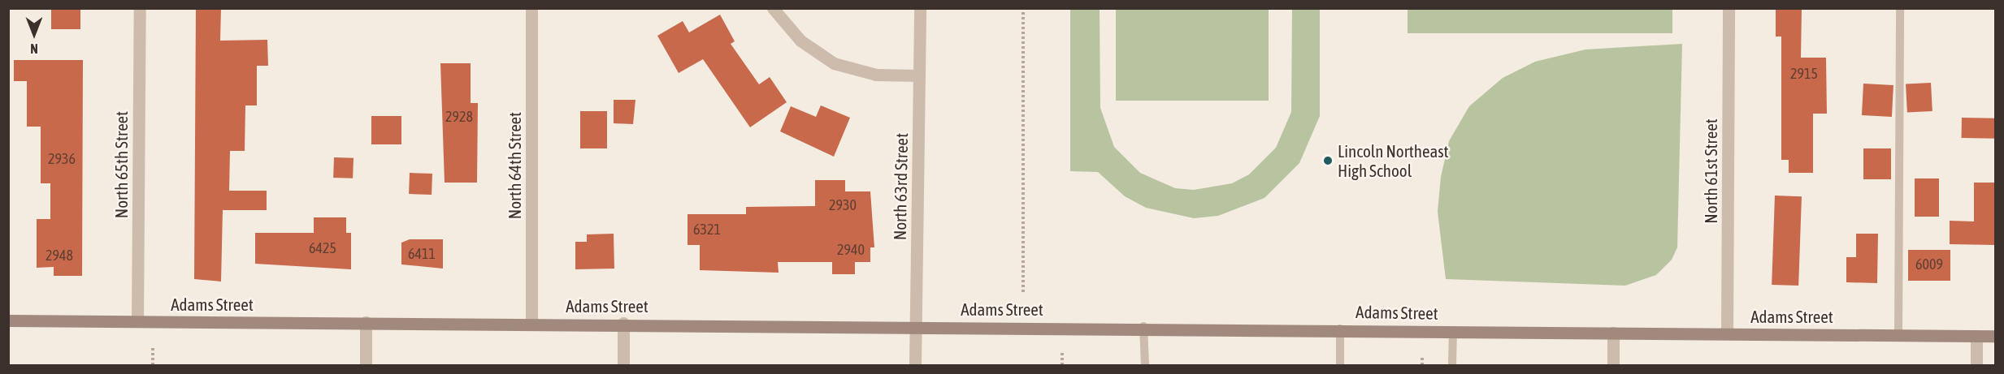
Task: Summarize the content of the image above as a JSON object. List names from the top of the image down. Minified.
{"streets":{"main road":["Adams Street"],"street":["North 65th Street","North 64th Street","North 61st Street","North 63rd Street"]},"crossings":[["North 65th Street","Adams Street"],["North 64th Street","Adams Street"],["North 61st Street","Adams Street"],["North 63rd Street","Adams Street"]],"places":["Lincoln Northeast High School"],"house_numbers":["2915","2928","2936","2930","6321","6425","2940","6411","2948","6009"],"north":"bottom"}
